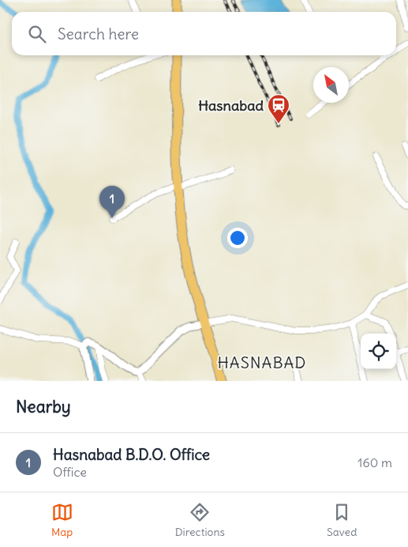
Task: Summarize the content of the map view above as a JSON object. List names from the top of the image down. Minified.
{"districts":["HASNABAD"],"places":{"station":["Hasnabad"]},"north":"top left","page":{"search":"Search here","pins":"1","heading":"Nearby","list":[{"mark":"1","name":"Hasnabad B.D.O. Office","note":"Office","value":"160 m"}],"nav":["Map","Directions","Saved"]}}
